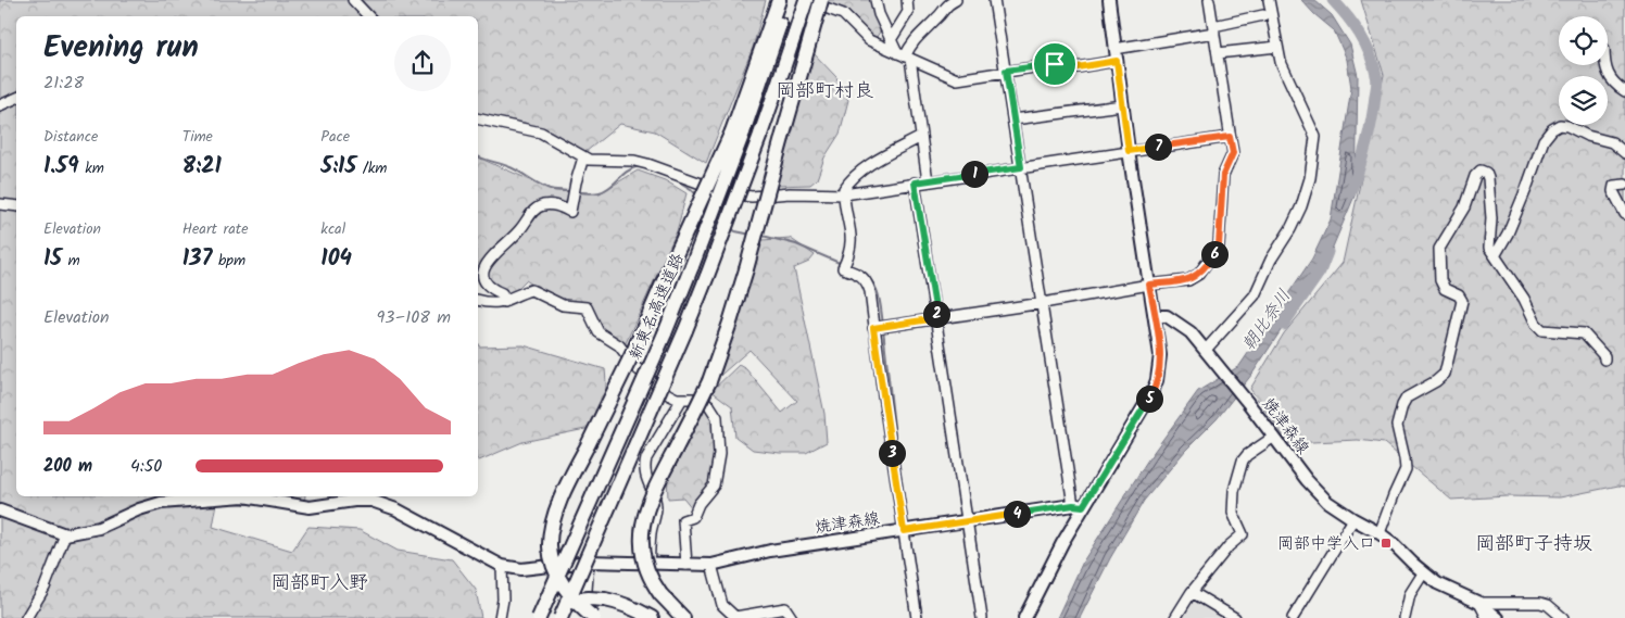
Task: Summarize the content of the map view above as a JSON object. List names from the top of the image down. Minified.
{"streets":{"highway":["新東名高速道路"],"main road":["焼津森線"]},"districts":["岡部町村良","岡部町子持坂","岡部町入野"],"water":["朝比奈川"],"places":{"transit":["岡部中学入口"]},"page":{"heading":["Evening run","21:28"],"stats":[["Distance","1.59 km"],["Time","8:21"],["Pace","5:15 /km"],["Elevation","15 m"],["Heart rate","137 bpm"],["kcal","104"]],"pins":["7","1","6","2","5","3","4"],"chart":["Elevation","93–108 m"],"list":[{"name":"200 m","note":"4:50"}]}}
